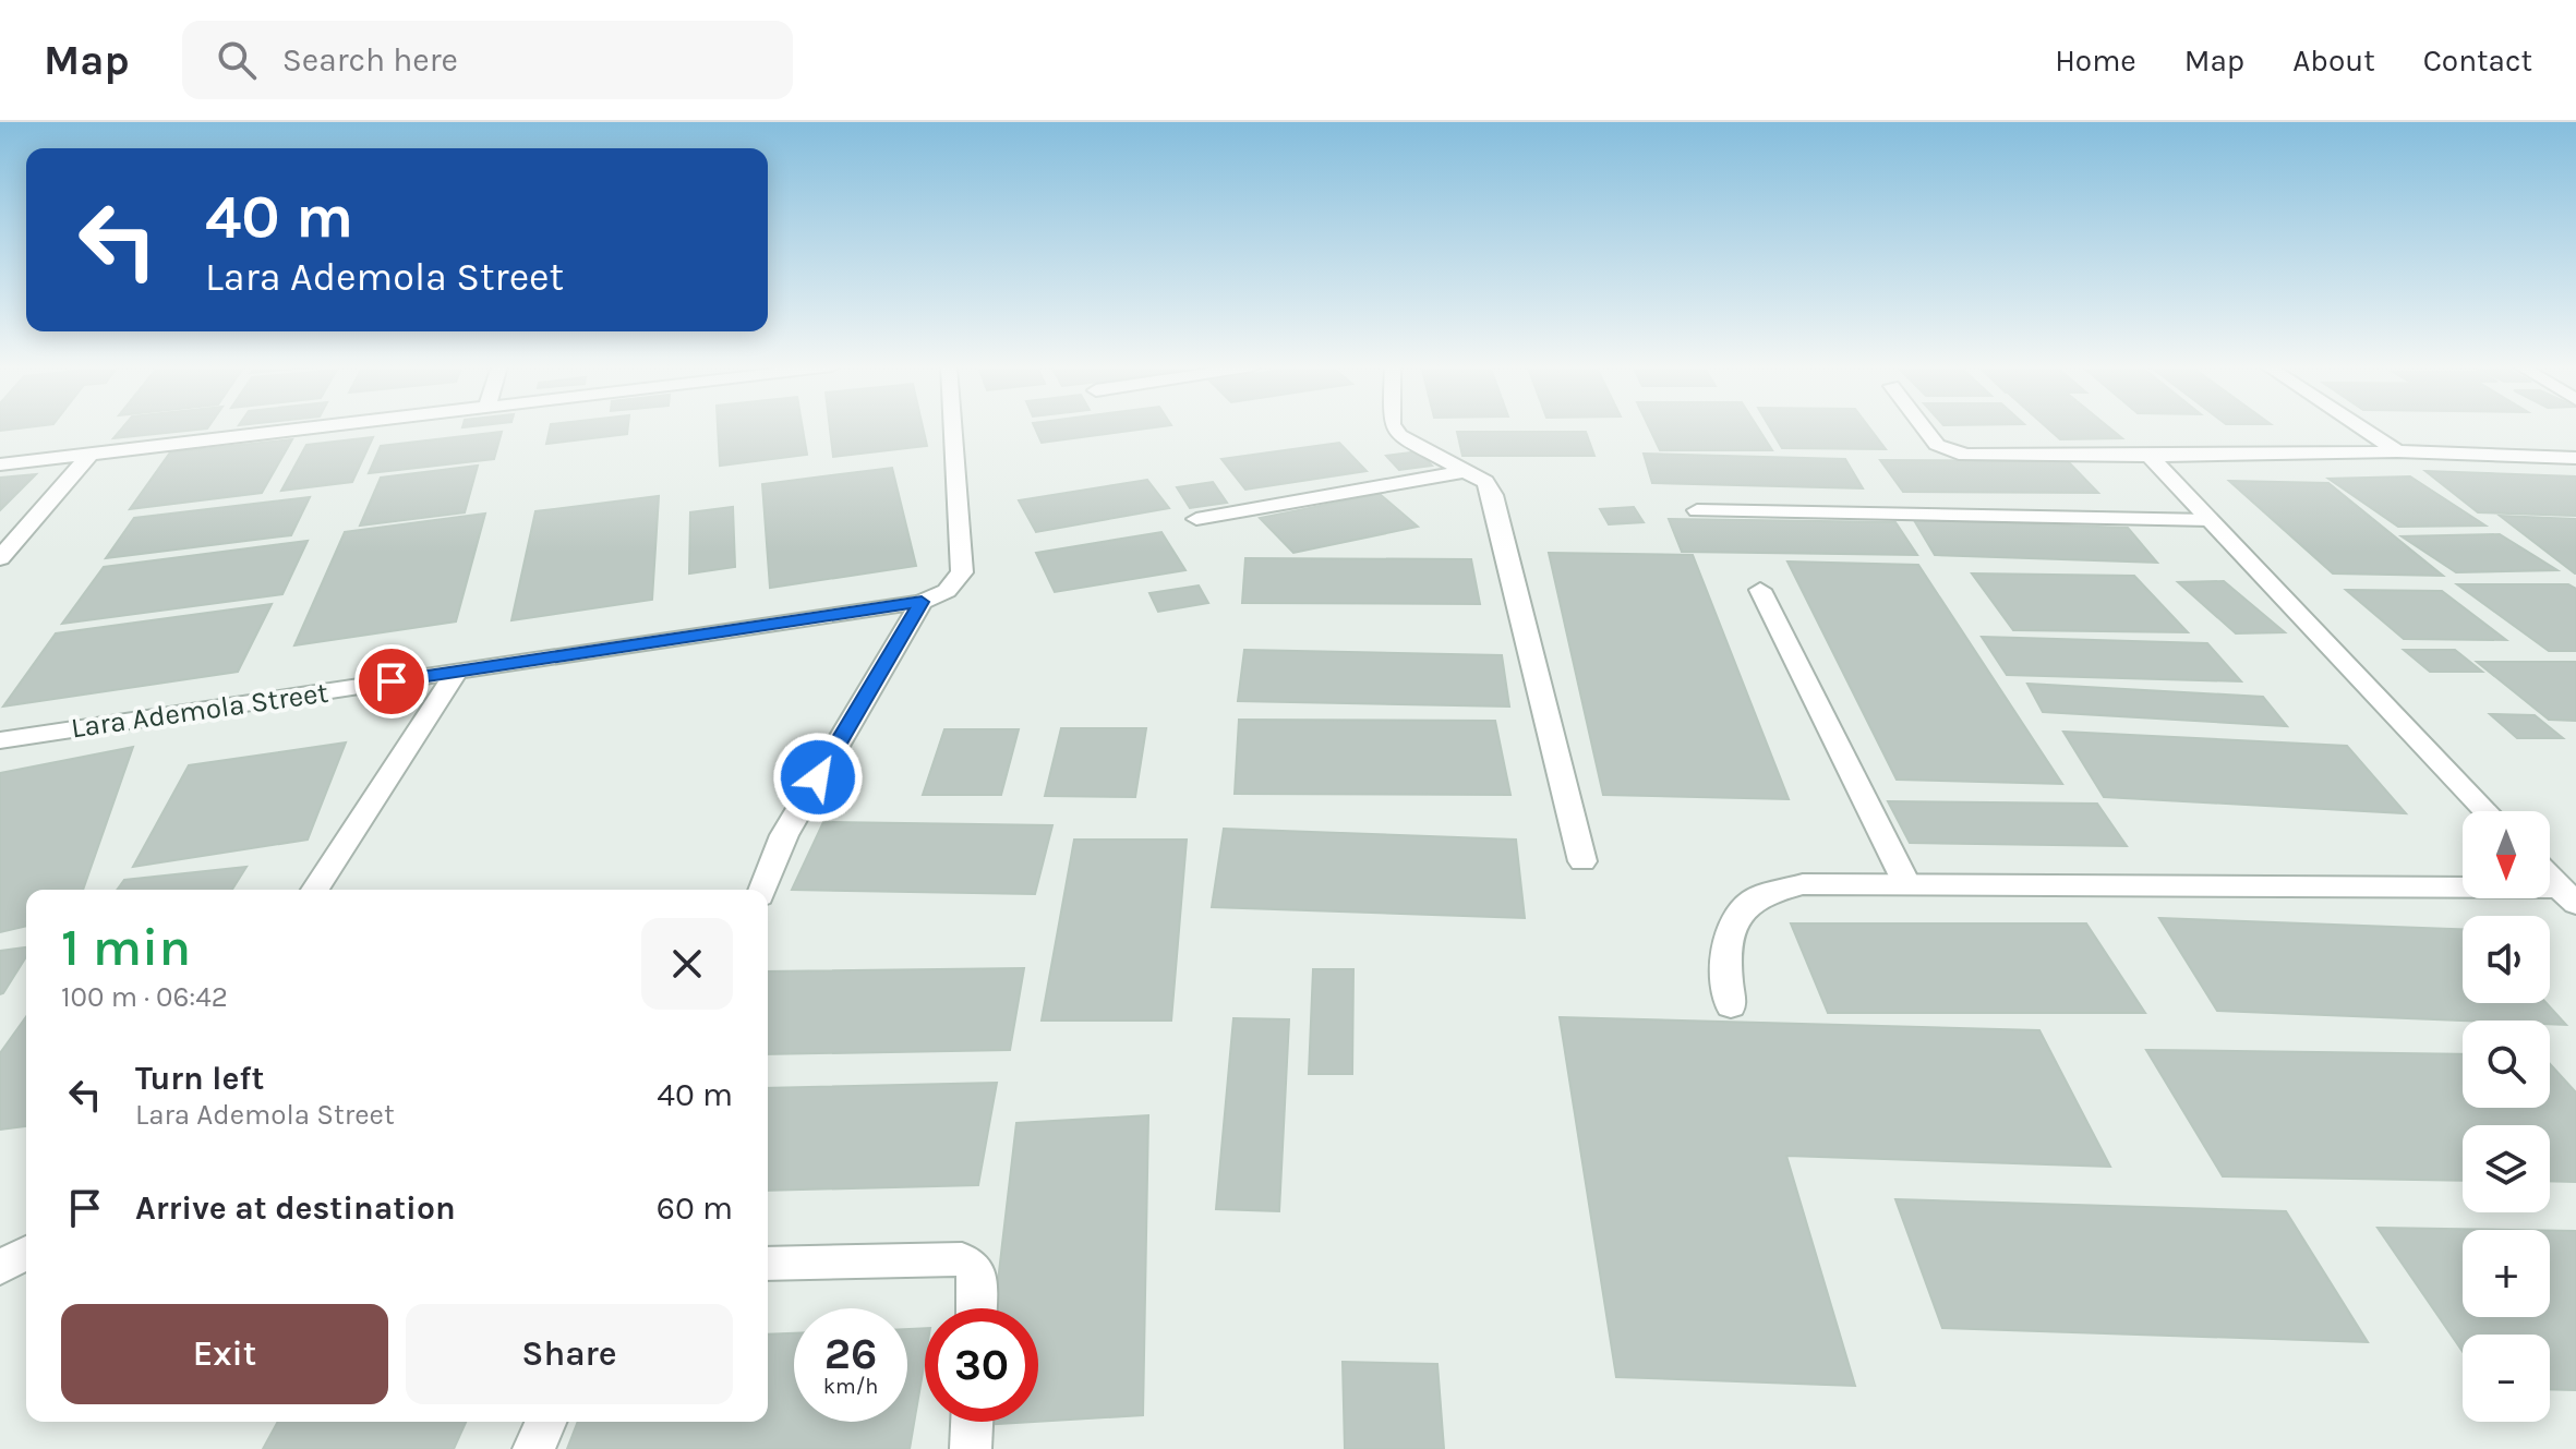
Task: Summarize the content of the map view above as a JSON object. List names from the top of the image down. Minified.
{"streets":{"street":["Lara Ademola Street"]},"north":"bottom","page":{"header":"Map","search":"Search here","nav":["Home","Map","About","Contact"],"turn":["40 m","Lara Ademola Street"],"map_buttons":["+","−"],"heading":["1 min","100 m · 06:42"],"list":[{"name":"Turn left","note":"Lara Ademola Street","value":"40 m"},{"name":"Arrive at destination","value":"60 m"}],"buttons":["Exit","Share"],"speed":"26 km/h","limit":"30"}}
